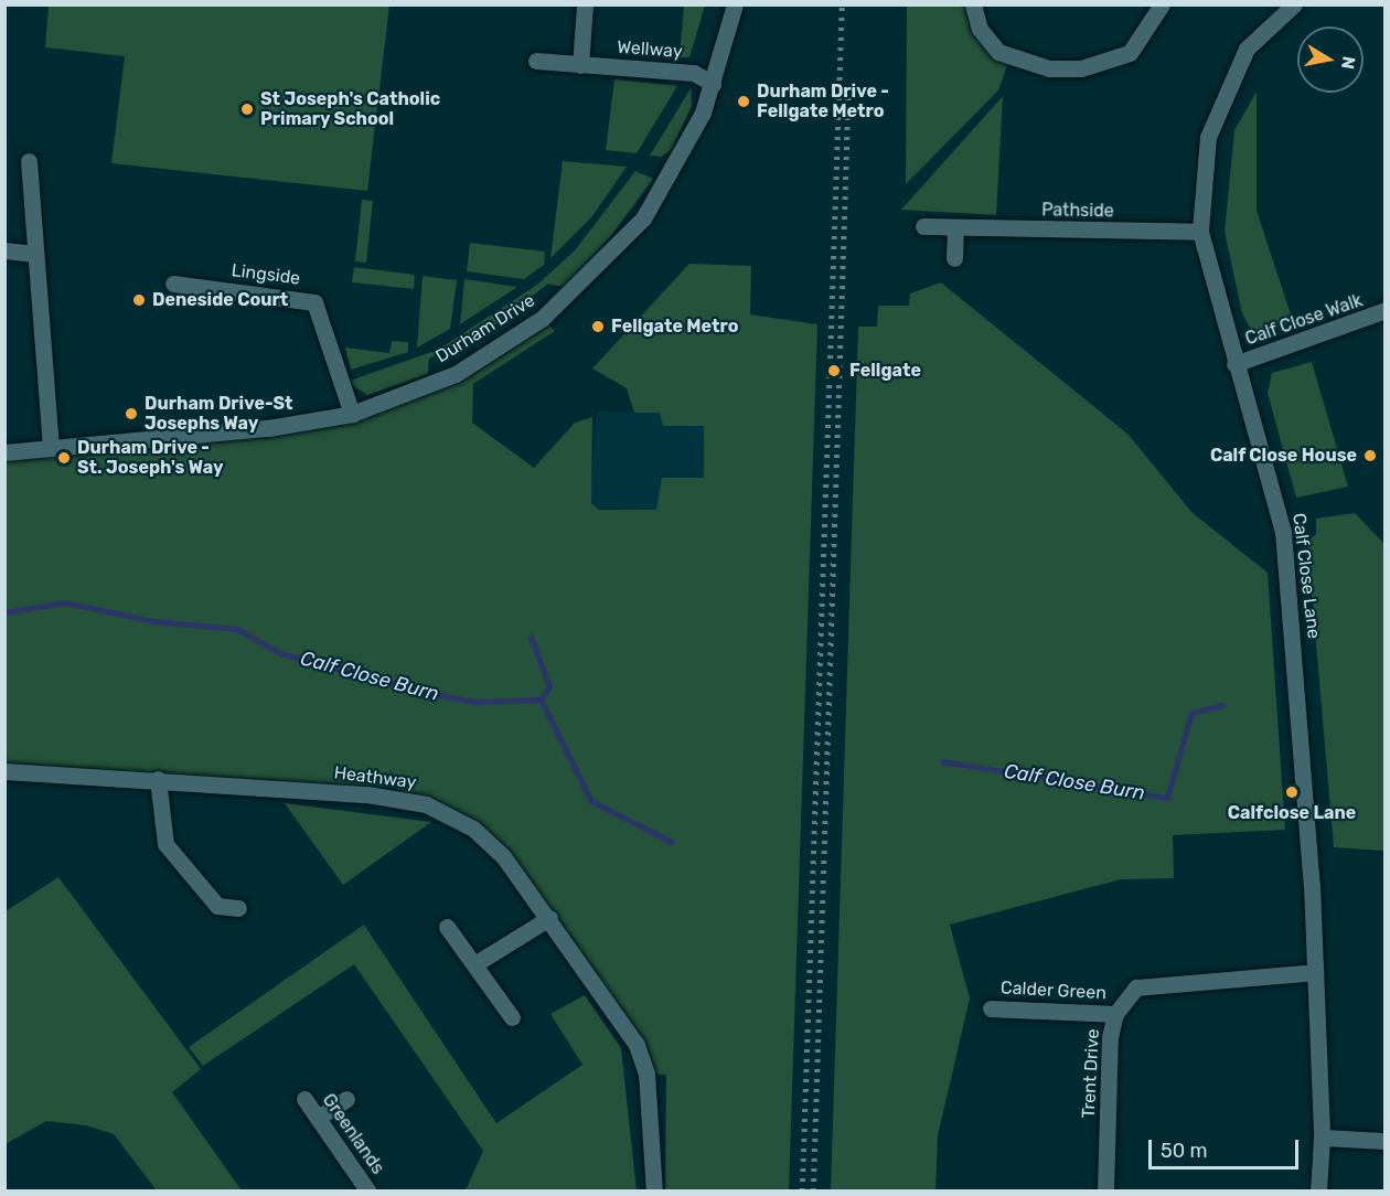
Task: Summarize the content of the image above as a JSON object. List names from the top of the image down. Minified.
{"streets":{"street":["Wellway","Pathside","Lingside","Calf Close Walk","Durham Drive","Calf Close Lane","Heathway","Calder Green","Trent Drive","Greenlands"]},"crossings":[["Wellway","Durham Drive"],["Pathside","Calf Close Lane"],["Lingside","Durham Drive"],["Calf Close Walk","Calf Close Lane"],["Calf Close Lane","Trent Drive"],["Calder Green","Trent Drive"]],"water":["Calf Close Burn"],"places":["Durham Drive - Fellgate Metro","St Joseph's Catholic Primary School","Deneside Court","Fellgate Metro","Fellgate","Durham Drive-St Josephs Way","Calf Close House","Durham Drive - St. Joseph's Way","Calfclose Lane"],"scale_bar":"50 m","north":"right"}
